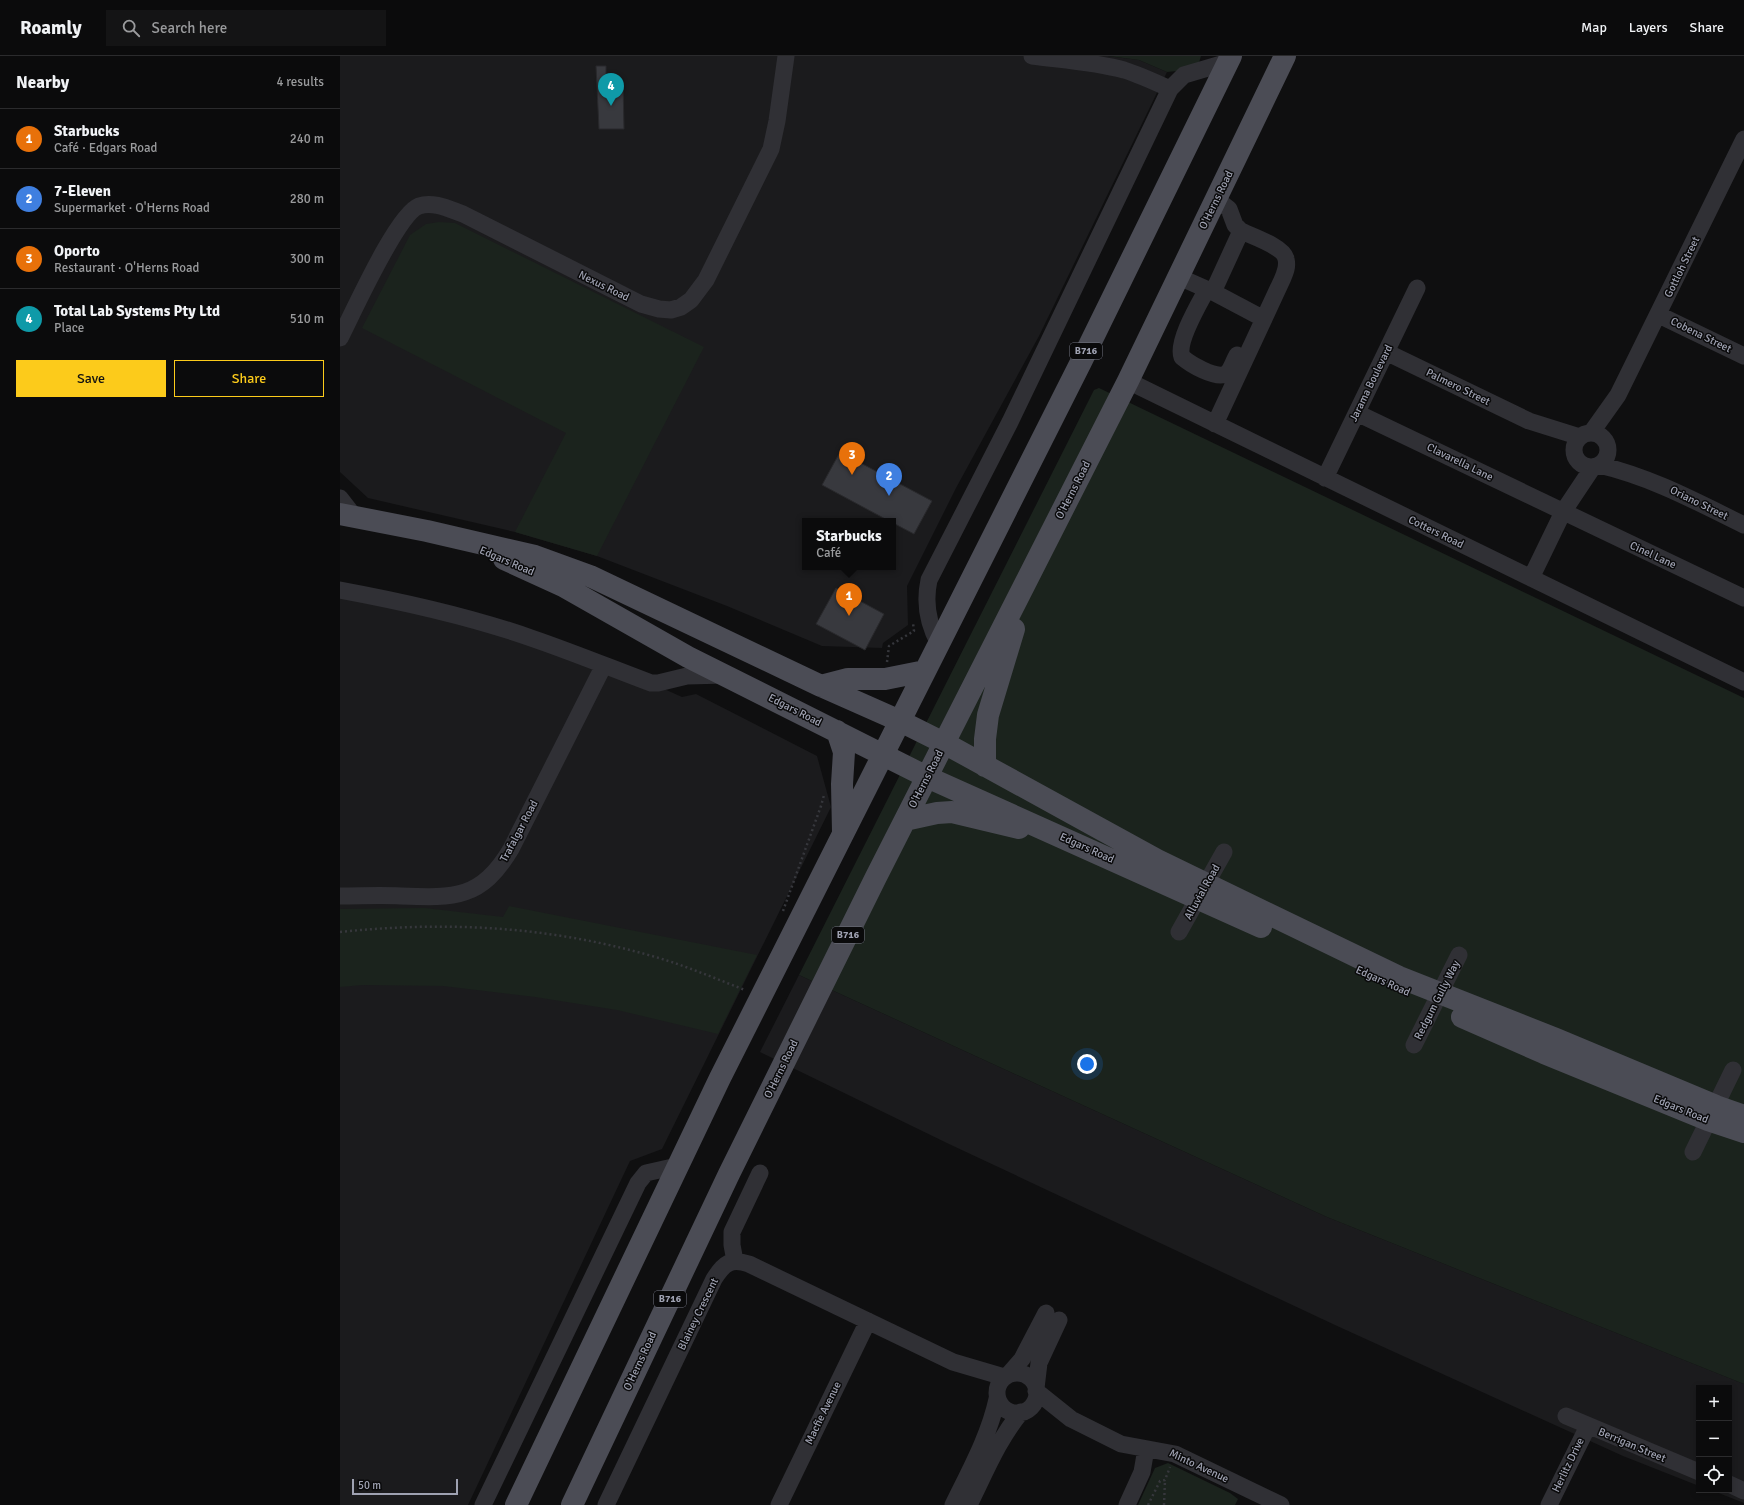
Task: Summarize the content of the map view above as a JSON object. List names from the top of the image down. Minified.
{"streets":{"main road":["O'Herns Road","B716","Edgars Road"],"street":["Gottloh Street","Nexus Road","Cobena Street","Jarama Boulevard","Palmero Street","Clavarella Lane","Oriano Street","Cotters Road","Cinel Lane","Trafalgar Road","Alluvial Road","Redgum Gully Way","Blainey Crescent","Macfie Avenue","Berrigan Street","Herlitz Drive","Minto Avenue"]},"crossings":[["O'Herns Road","Cotters Road"],["O'Herns Road","Edgars Road"],["Gottloh Street","Cobena Street"],["Gottloh Street","Palmero Street"],["Gottloh Street","Oriano Street"],["B716","Edgars Road"],["Jarama Boulevard","Palmero Street"],["Jarama Boulevard","Clavarella Lane"],["Jarama Boulevard","Cotters Road"],["Palmero Street","Oriano Street"],["Clavarella Lane","Cinel Lane"],["Edgars Road","Alluvial Road"],["Edgars Road","Redgum Gully Way"],["Berrigan Street","Herlitz Drive"]],"scale_bar":"50 m","page":{"header":"Roamly","search":"Search here","nav":["Map","Layers","Share"],"heading":["Nearby","4 results"],"pins":["4","3","2","1"],"list":[{"mark":"1","name":"Starbucks","note":"Café · Edgars Road","value":"240 m"},{"mark":"2","name":"7-Eleven","note":"Supermarket · O'Herns Road","value":"280 m"},{"mark":"3","name":"Oporto","note":"Restaurant · O'Herns Road","value":"300 m"},{"mark":"4","name":"Total Lab Systems Pty Ltd","note":"Place","value":"510 m"}],"buttons":["Save","Share"],"popup":["Starbucks","Café"],"map_buttons":["+","−"],"scale":"50 m"}}
